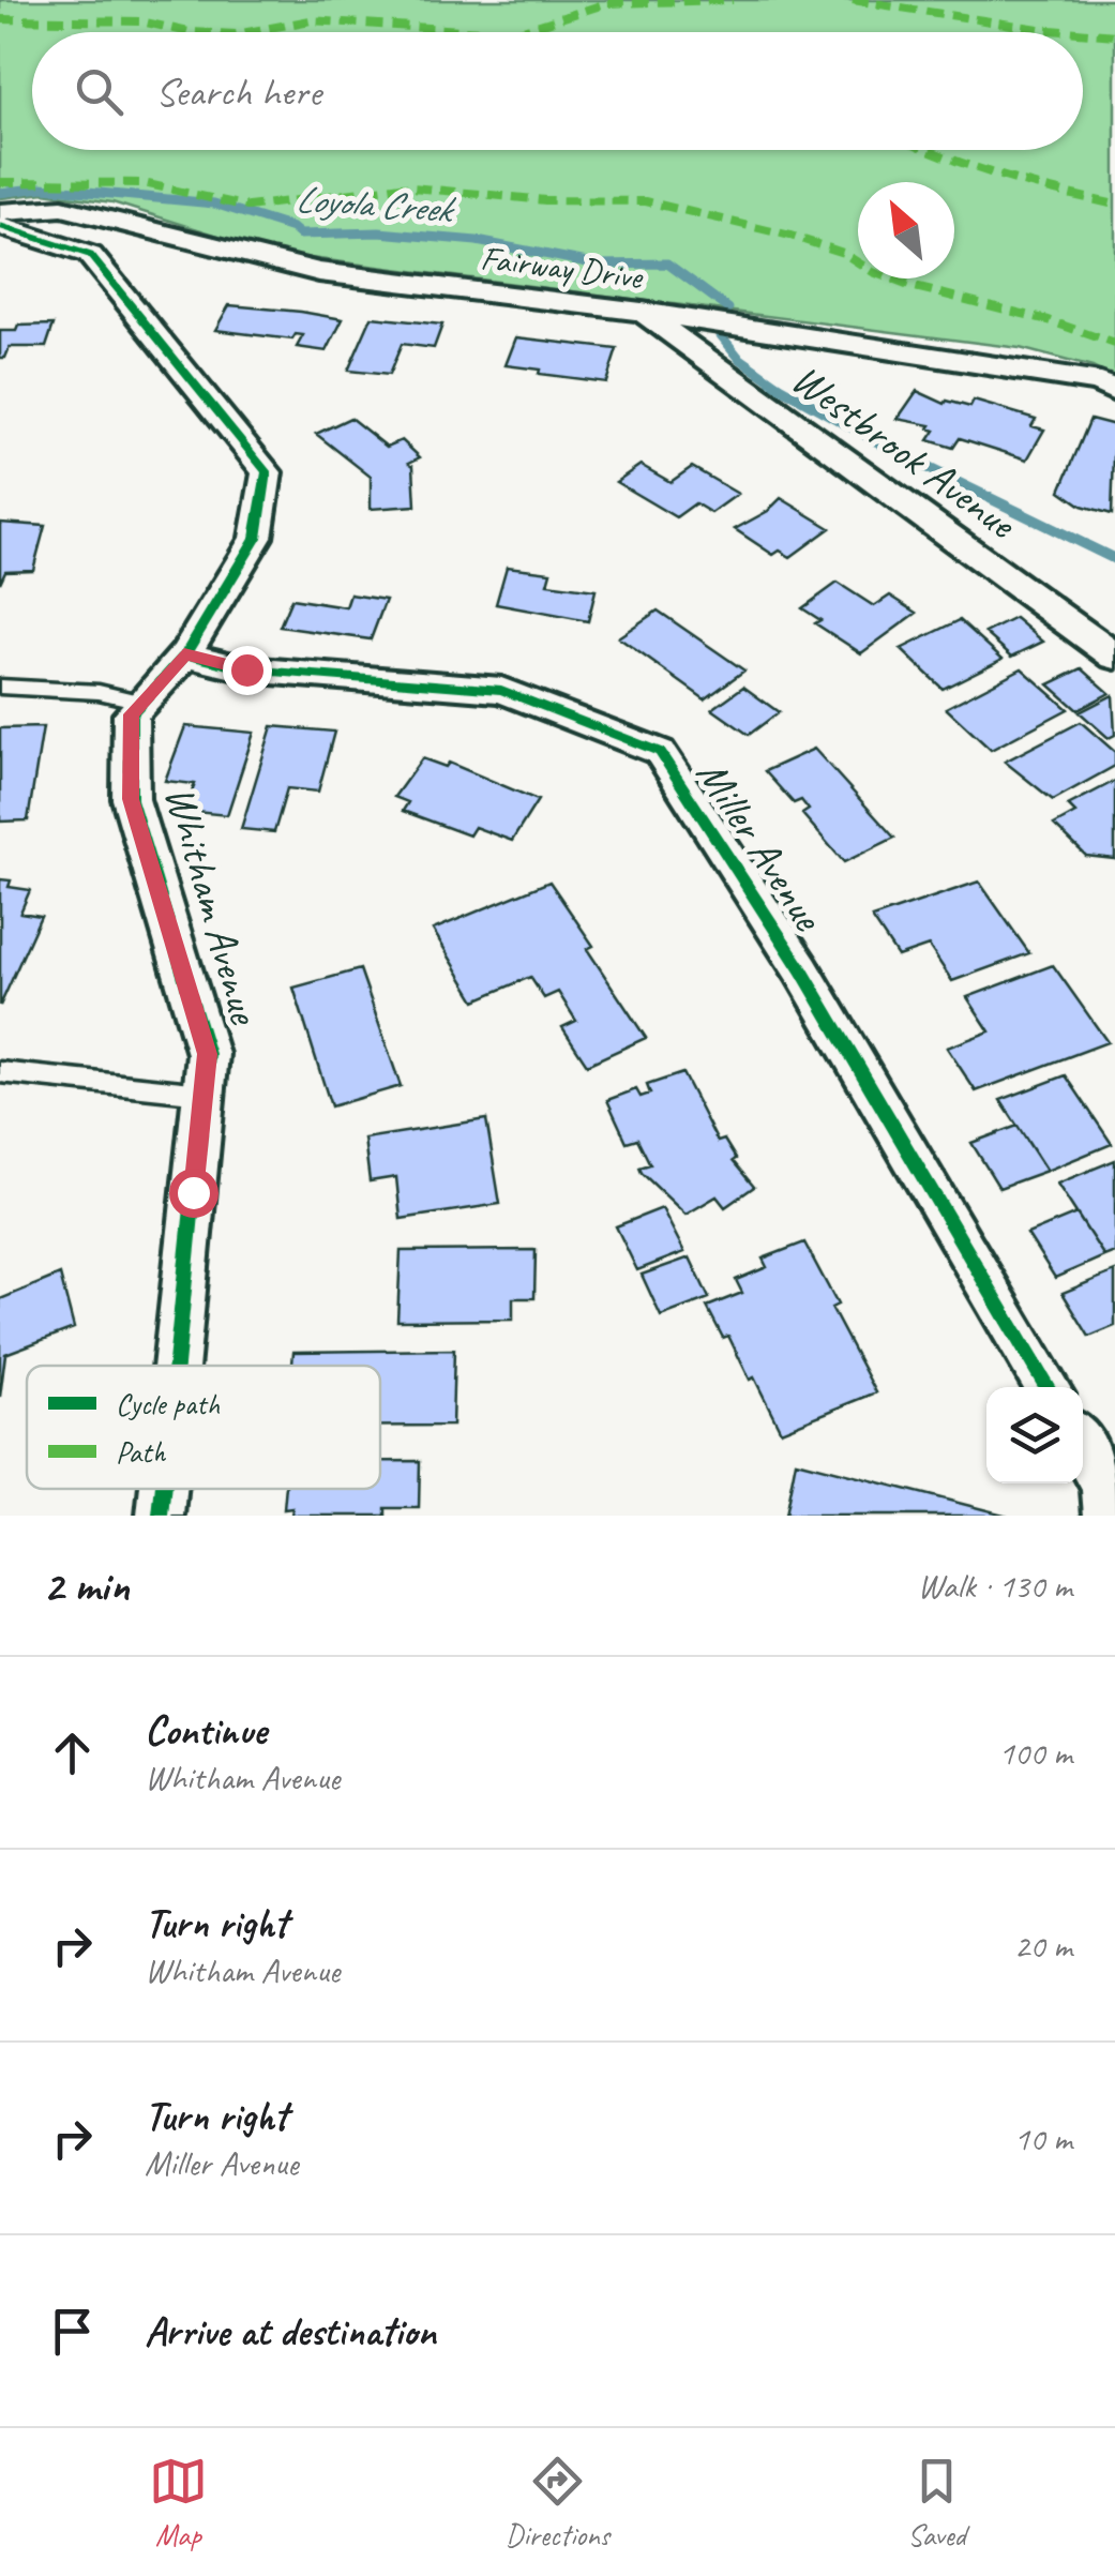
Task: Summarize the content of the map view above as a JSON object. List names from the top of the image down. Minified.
{"streets":{"street":["Fairway Drive","Westbrook Avenue","Miller Avenue","Whitham Avenue"]},"crossings":[["Fairway Drive","Westbrook Avenue"]],"water":["Loyola Creek"],"legend":["Cycle path","Path"],"north":"top left","page":{"search":"Search here","heading":["2 min","Walk · 130 m"],"list":[["Continue","Whitham Avenue","100 m"],["Turn right","Whitham Avenue","20 m"],["Turn right","Miller Avenue","10 m"],"Arrive at destination"],"nav":["Map","Directions","Saved"]}}
